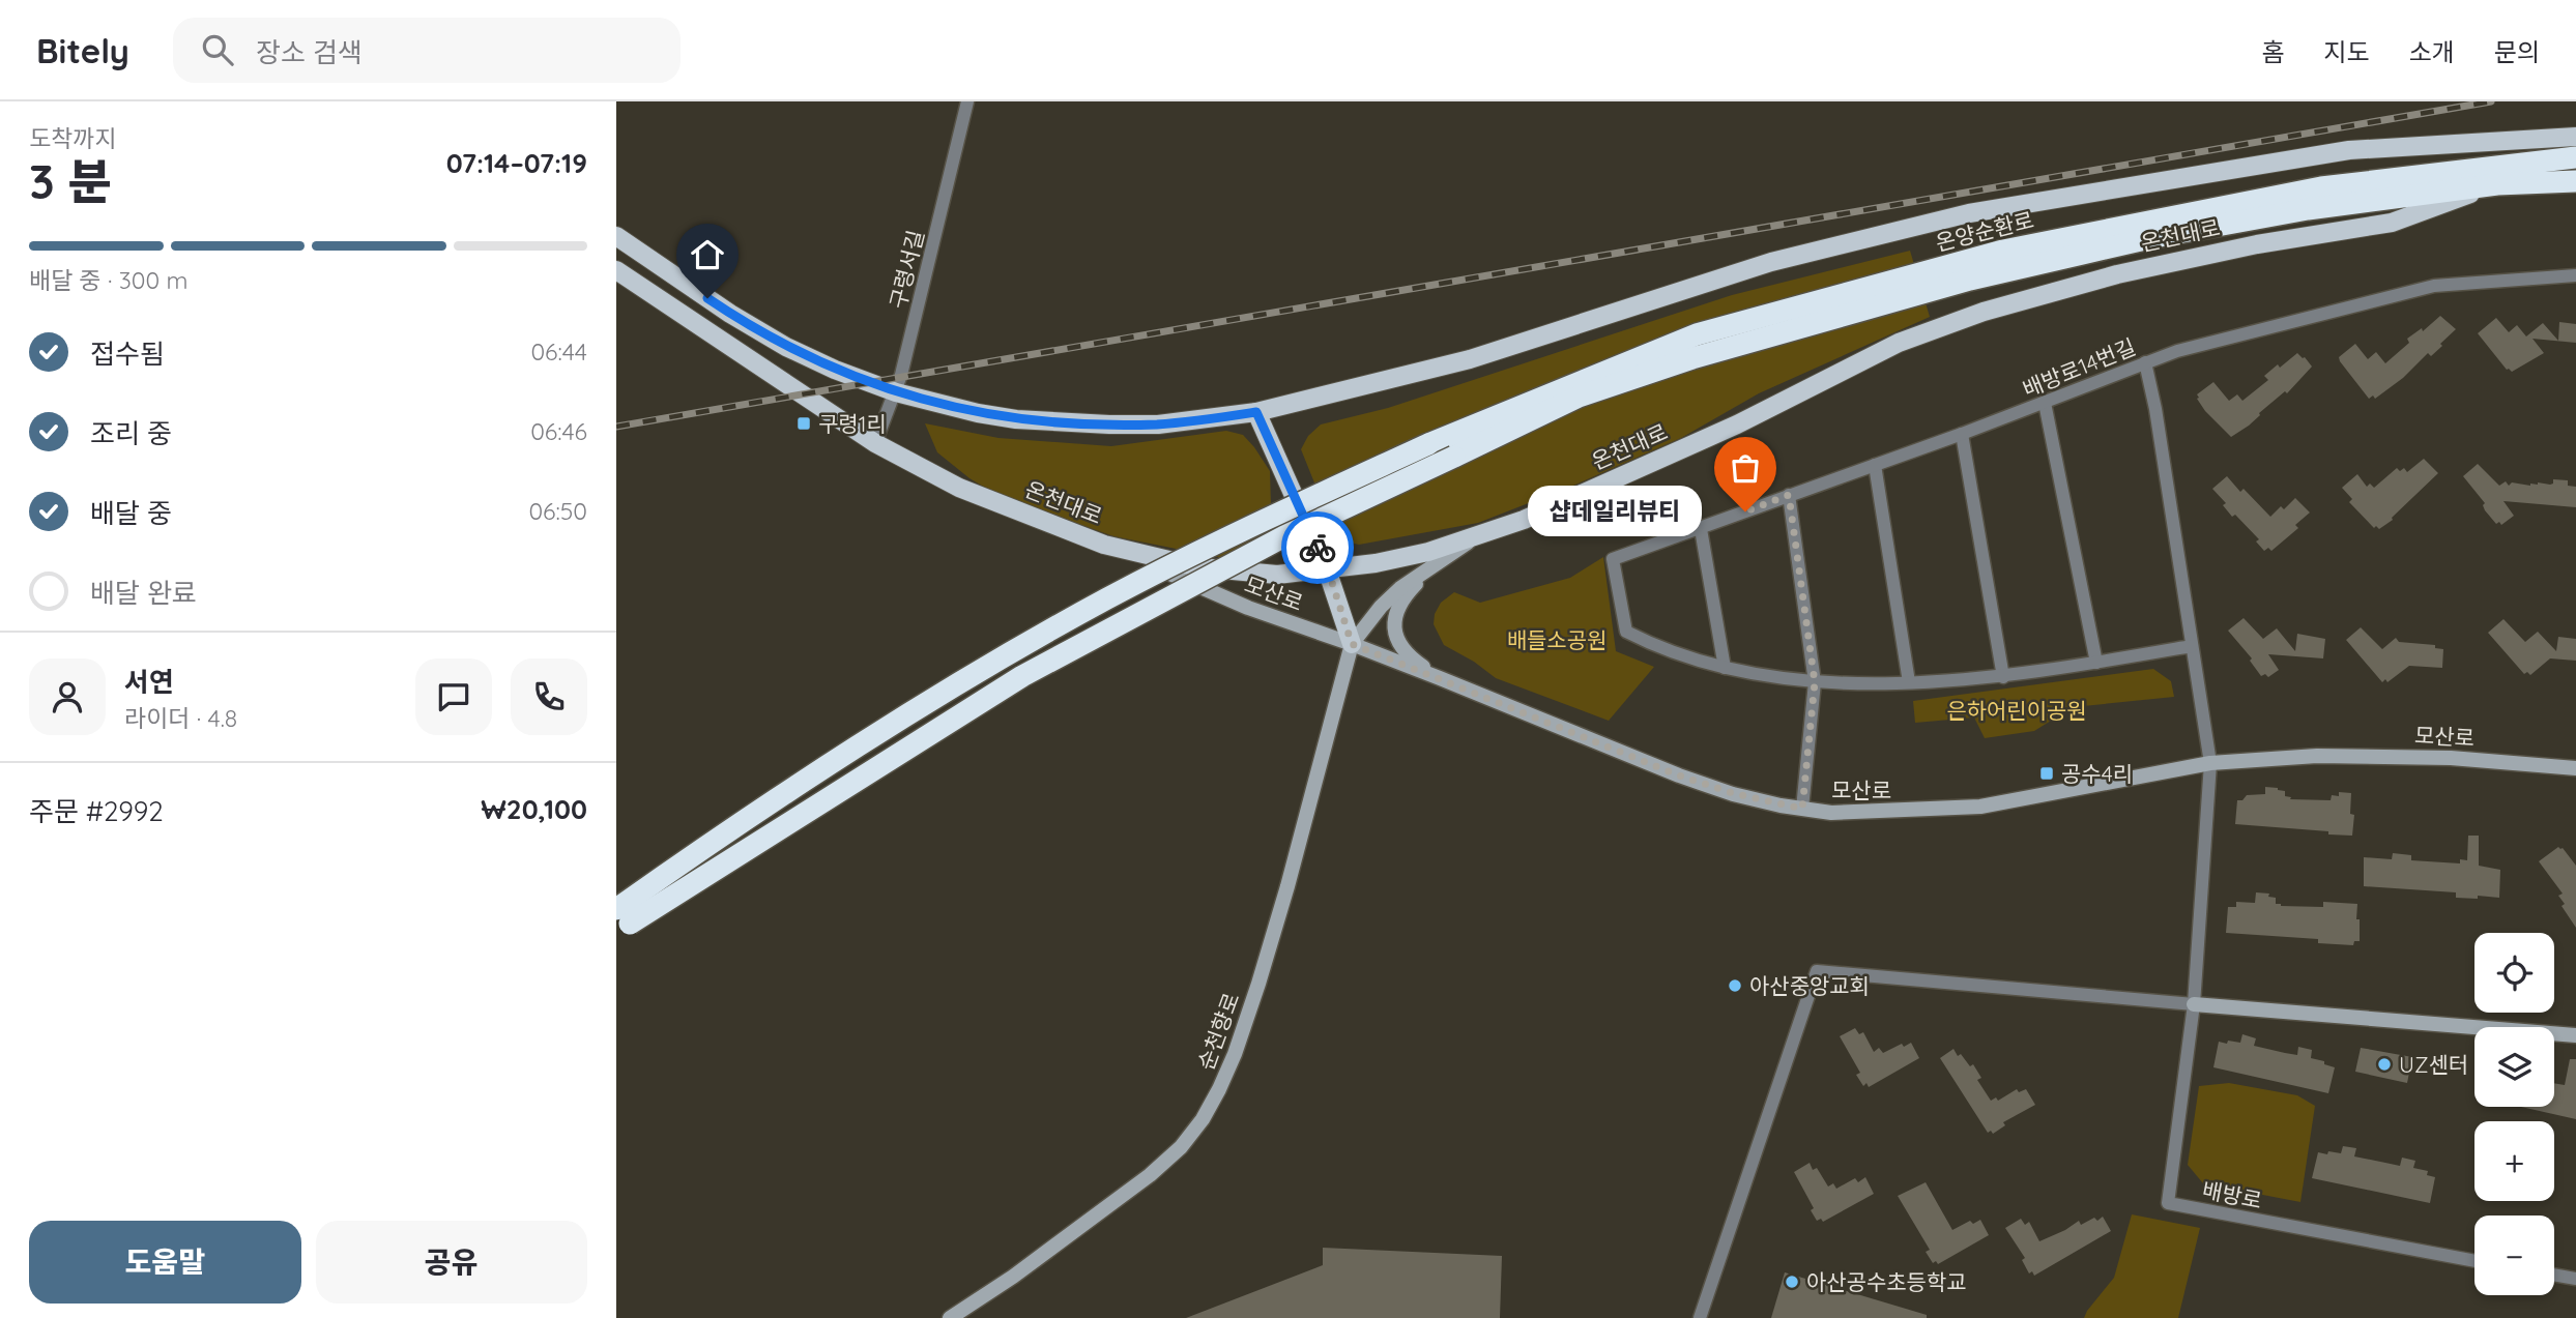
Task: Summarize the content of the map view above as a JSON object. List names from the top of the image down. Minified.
{"streets":{"highway":["온양순환로","온천대로"],"street":["구령서길","배방로14번길","모산로","순천향로","배방로"]},"crossings":[["온양순환로","온천대로"],["온천대로","구령서길"],["온천대로","모산로"],["모산로","순천향로"]],"parks":["배들소공원","은하어린이공원"],"places":{"transit":["구령1리","공수4리"],"other":["샵데일리뷰티","아산중앙교회","UZ센터","아산공수초등학교"]},"page":{"header":"Bitely","search":"장소 검색","nav":["홈","지도","소개","문의"],"heading":["3 분","도착까지","07:14–07:19"],"panel":["서연","라이더 · 4.8","주문 #2992","₩20,100"],"bar":"배달 중 · 300 m","list":[["접수됨","06:44"],["조리 중","06:46"],["배달 중","06:50"],"배달 완료"],"bubble":"샵데일리뷰티","map_buttons":["+","−"],"buttons":["도움말","공유"]}}
